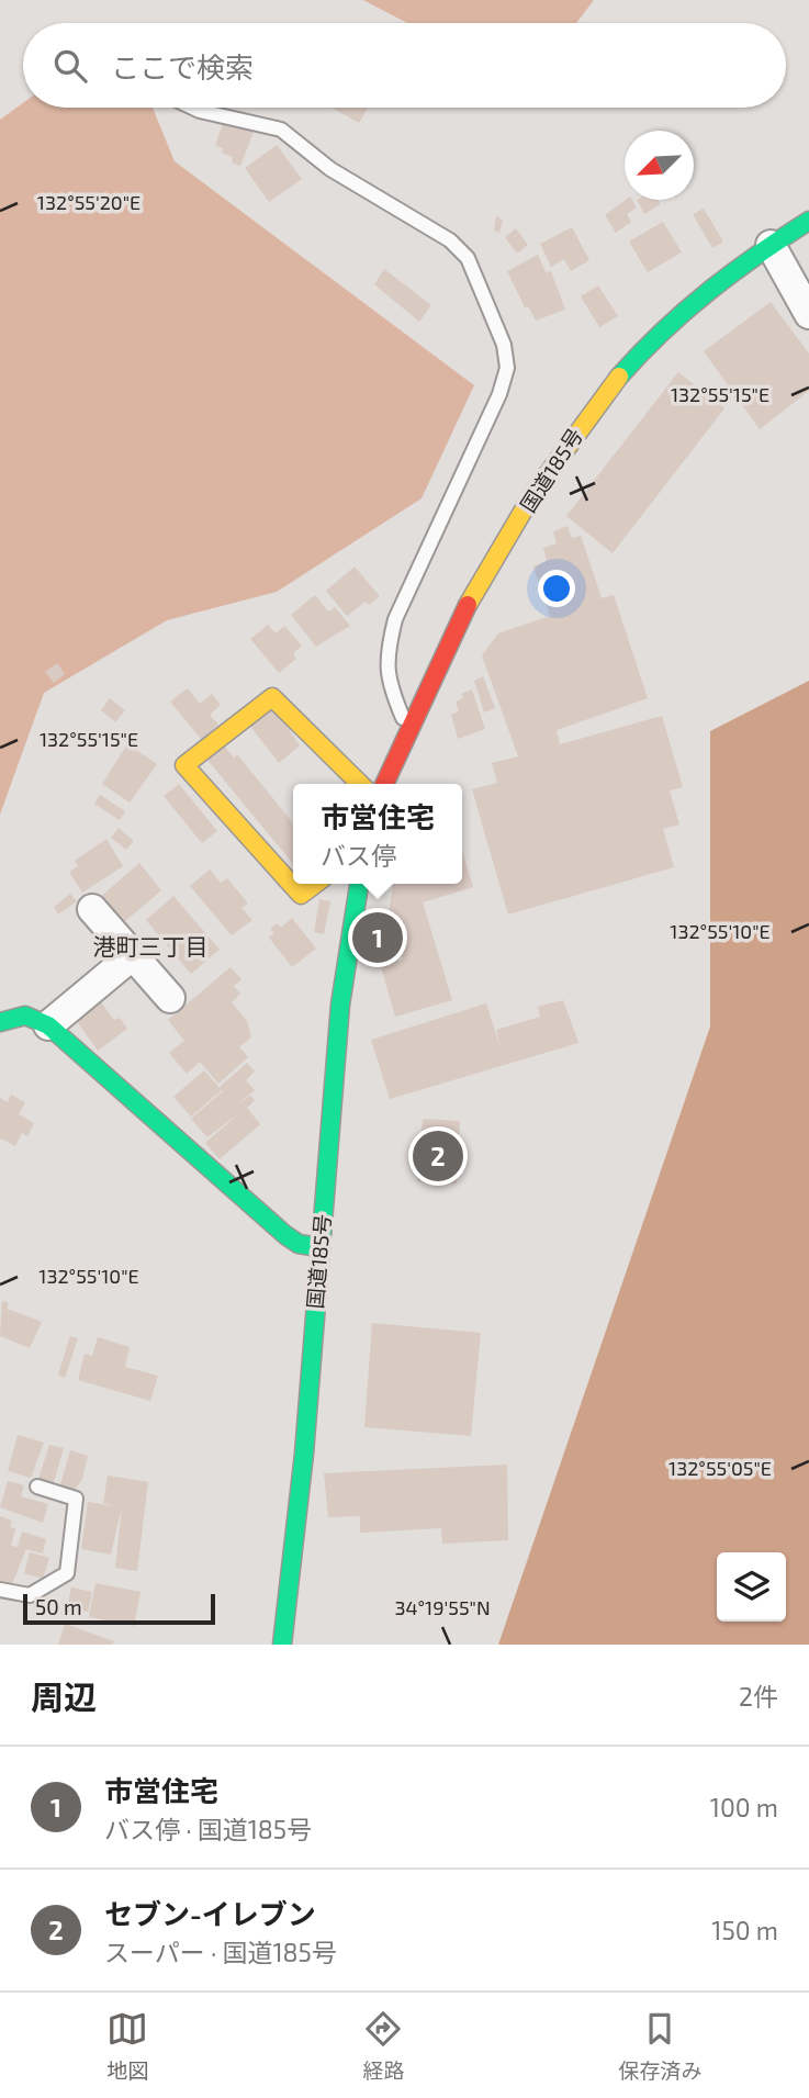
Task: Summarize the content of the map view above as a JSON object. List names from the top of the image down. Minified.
{"streets":{"main road":["国道185号"]},"districts":["港町三丁目"],"scale_bar":"50 m","north":"bottom left","page":{"search":"ここで検索","popup":["市営住宅","バス停"],"pins":["1","2"],"scale":"50 m","heading":["周辺","2件"],"list":[{"mark":"1","name":"市営住宅","note":"バス停 · 国道185号","value":"100 m"},{"mark":"2","name":"セブン-イレブン","note":"スーパー · 国道185号","value":"150 m"}],"nav":["地図","経路","保存済み"]},"coordinates":["132°55'20\"E","132°55'15\"E","132°55'10\"E","132°55'05\"E","34°19'55\"N"]}
